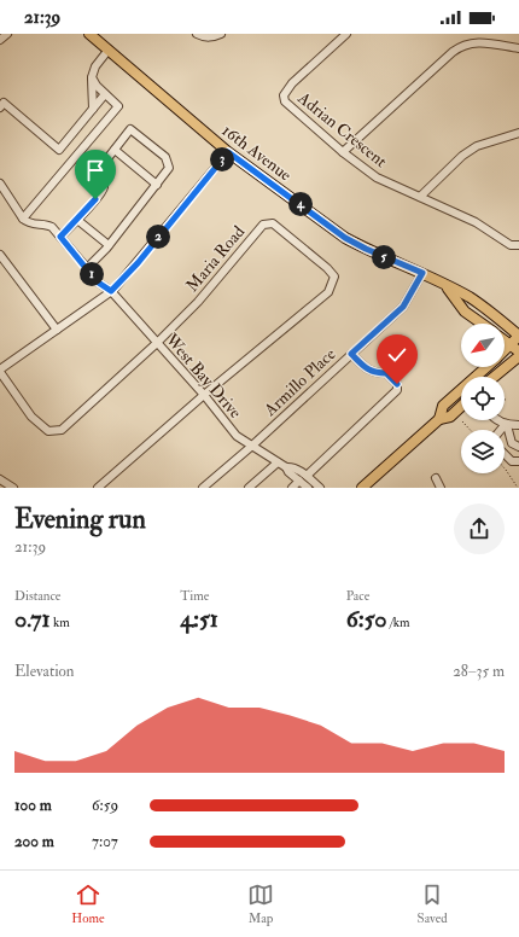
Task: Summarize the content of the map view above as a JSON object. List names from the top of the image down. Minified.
{"streets":{"main road":["16th Avenue"],"street":["Adrian Crescent","Maria Road","West Bay Drive","Armillo Place"]},"crossings":[["16th Avenue","Armillo Place"],["Maria Road","West Bay Drive"],["West Bay Drive","Armillo Place"]],"north":"bottom left","page":{"status":"21:39","pins":["3","4","2","5","1"],"heading":["Evening run","21:39"],"stats":[["Distance","0.71 km"],["Time","4:51"],["Pace","6:50 /km"]],"chart":["Elevation","28–35 m"],"list":[{"name":"100 m","note":"6:59"},{"name":"200 m","note":"7:07"}],"tabs":["Home","Map","Saved"]}}
